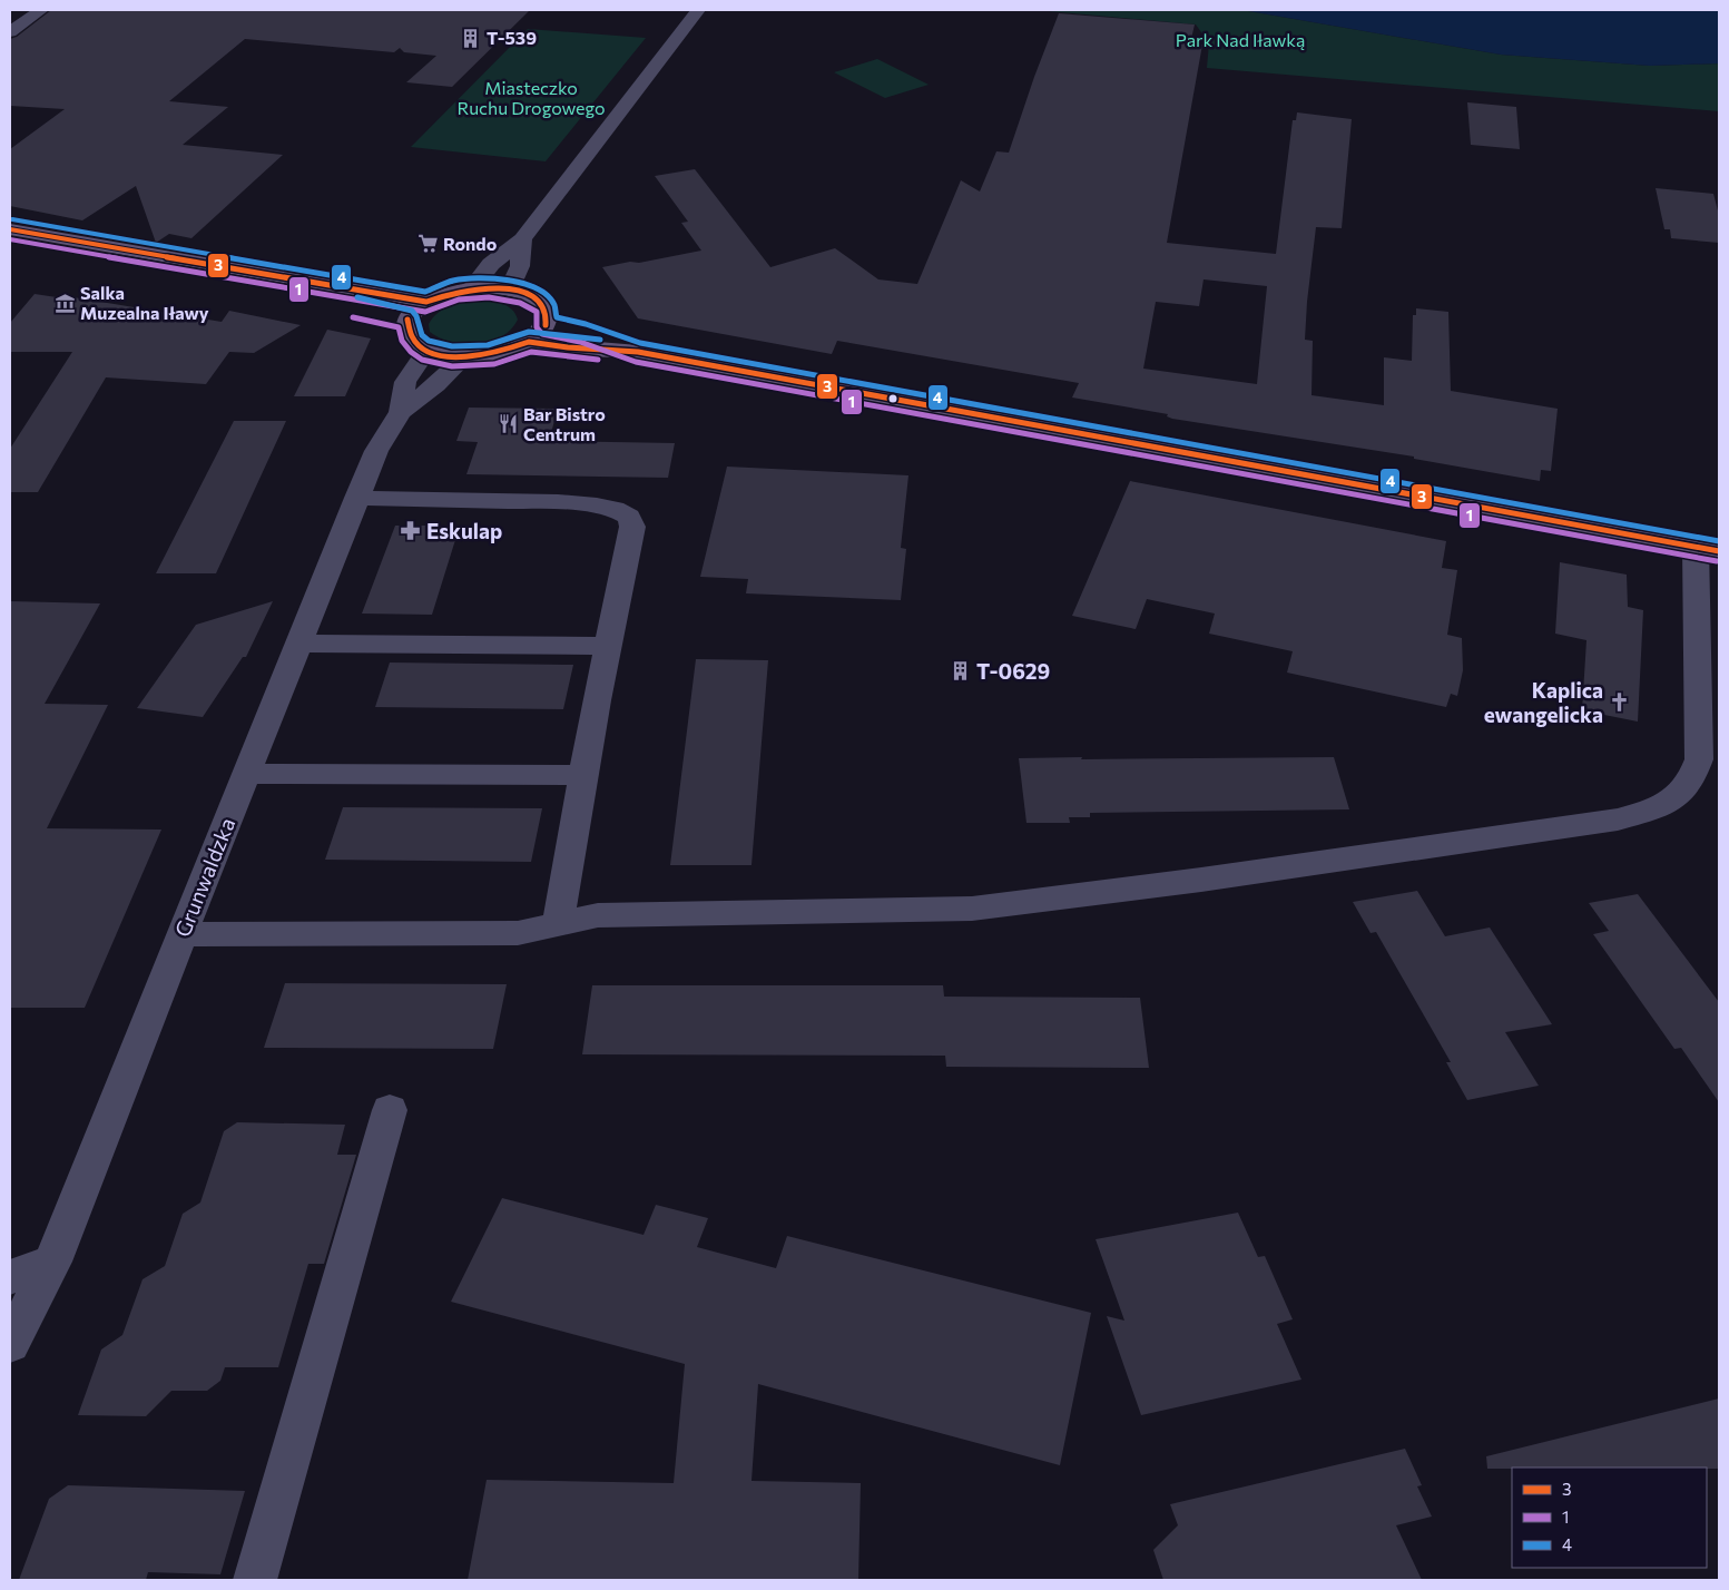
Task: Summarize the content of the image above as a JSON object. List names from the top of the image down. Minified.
{"streets":{"street":["Grunwaldzka"]},"parks":["Park Nad Iławką","Miasteczko Ruchu Drogowego"],"places":{"building":["T-539","T-0629"],"supermarket":["Rondo"],"museum":["Salka Muzealna Iławy"],"restaurant":["Bar Bistro Centrum"],"pharmacy":["Eskulap"],"church":["Kaplica ewangelicka"]},"lines":["transit line 4","transit line 3","transit line 1"],"legend":["3","1","4"]}
